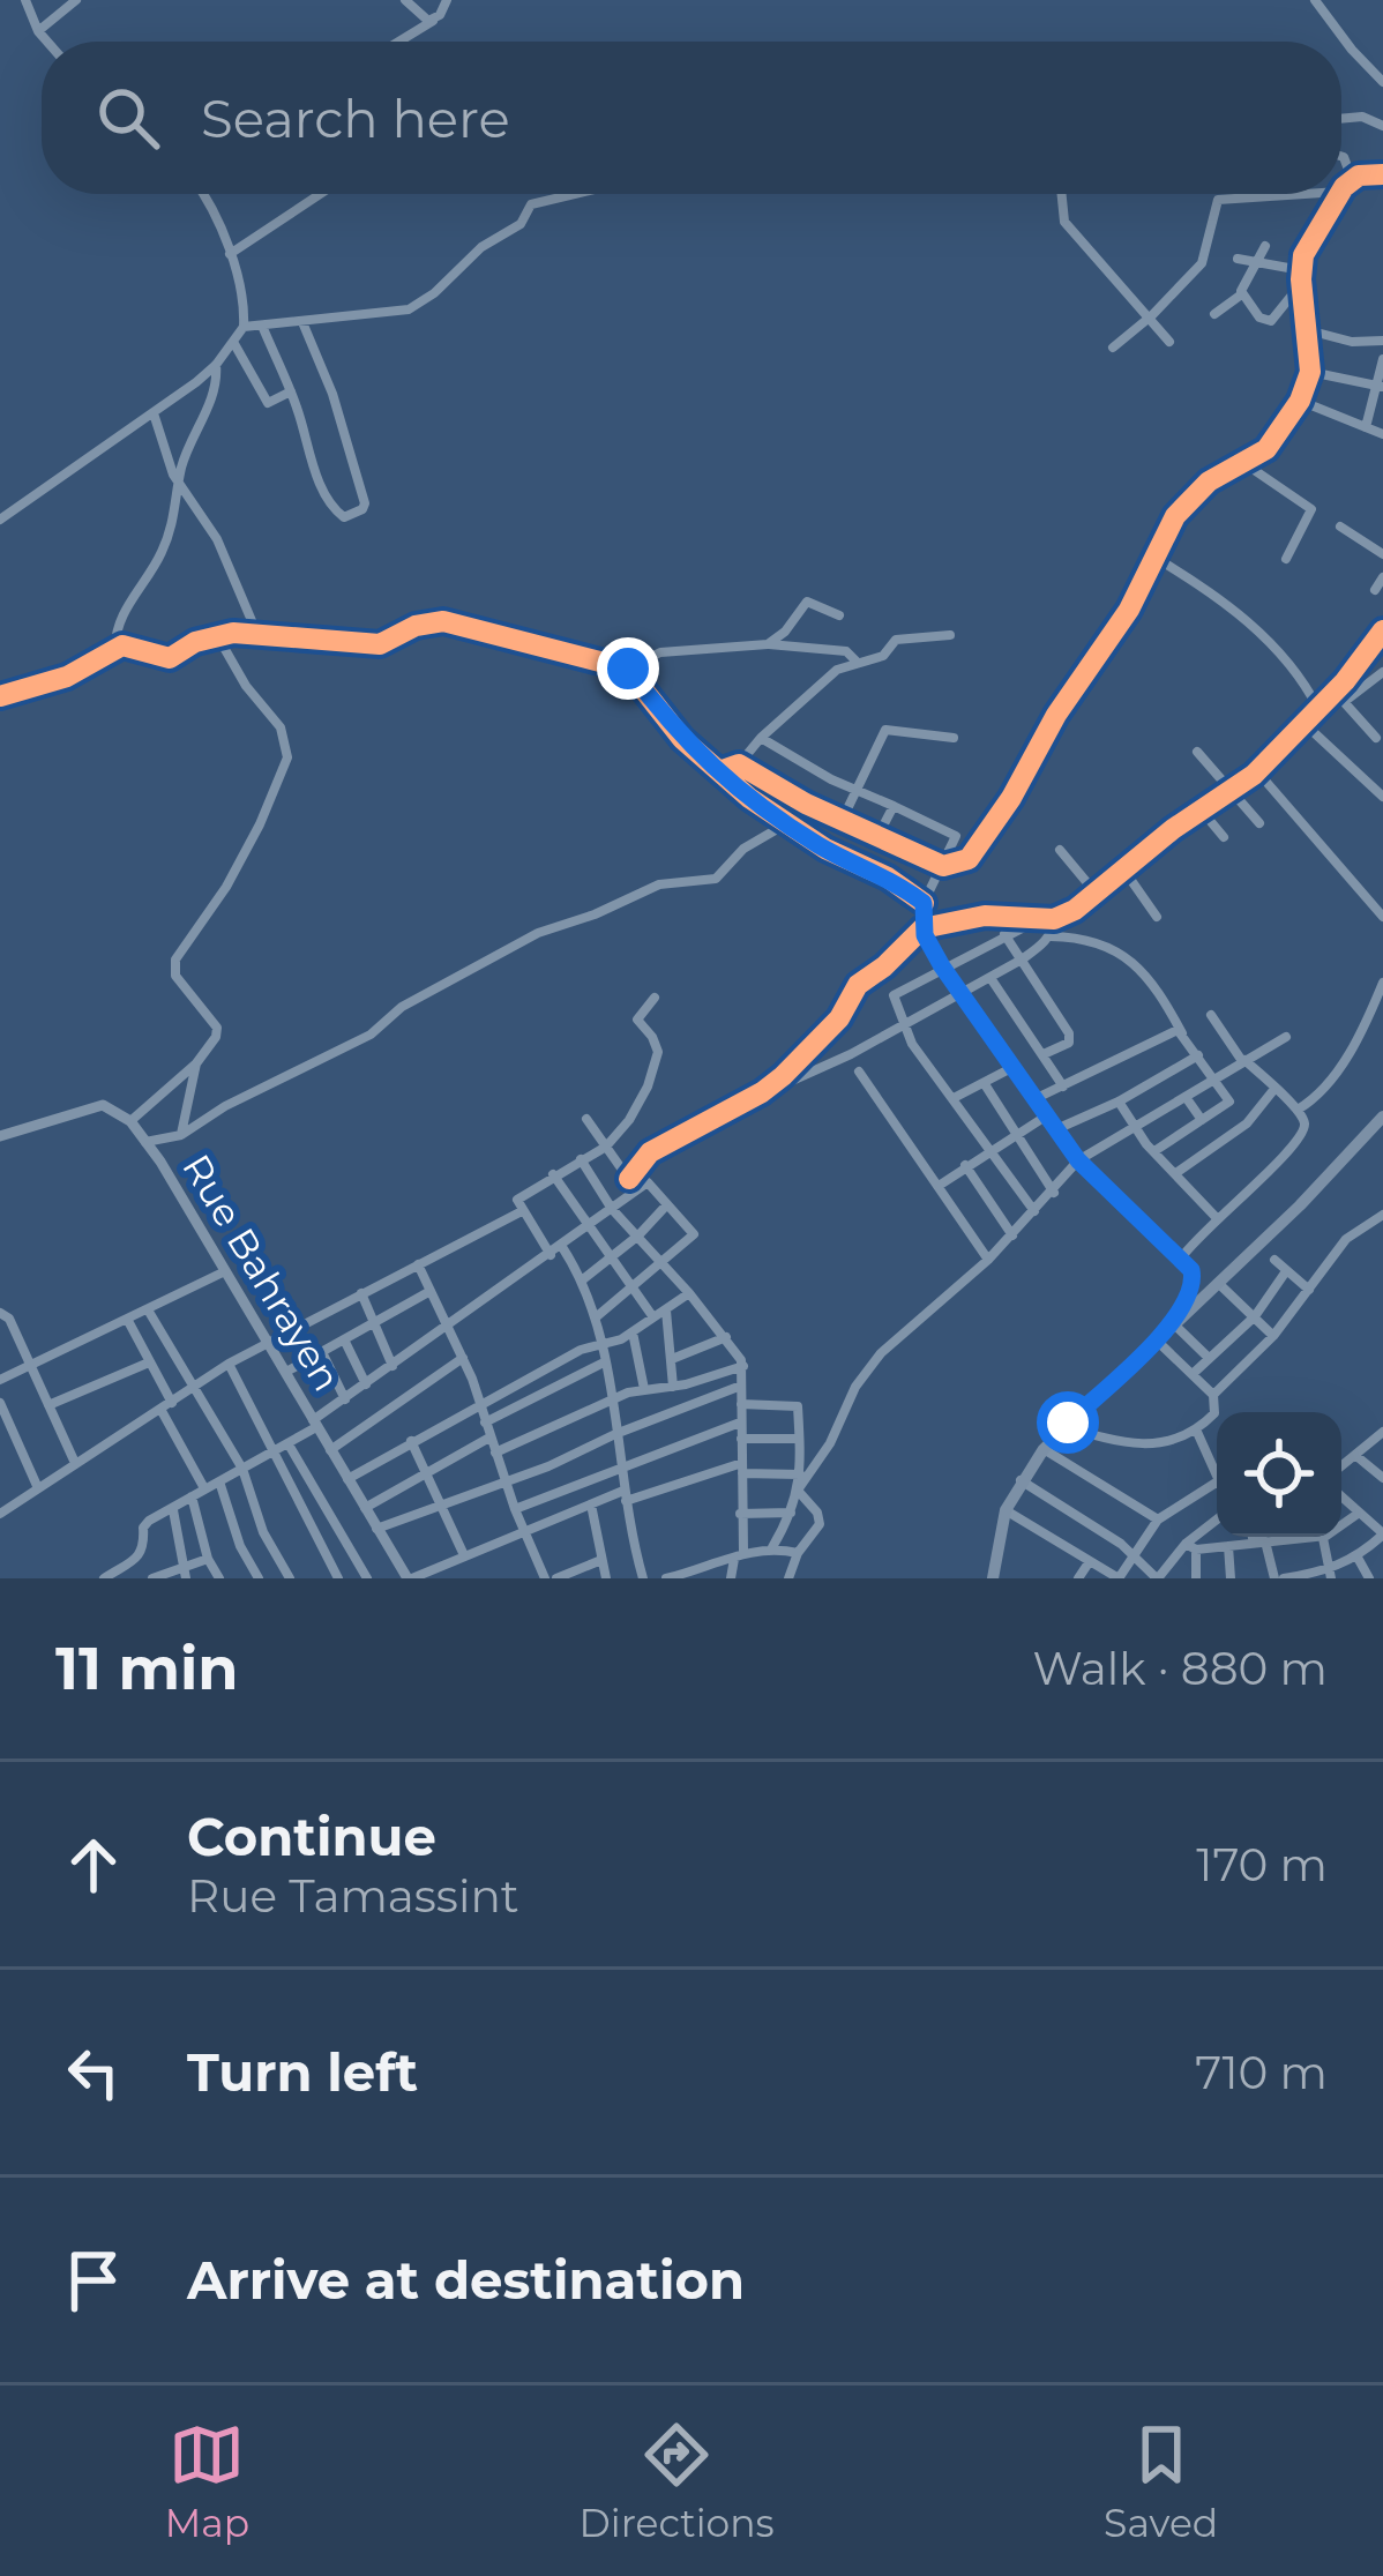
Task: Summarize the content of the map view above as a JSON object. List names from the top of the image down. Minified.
{"streets":{"street":["Rue Bahrayen"]},"page":{"search":"Search here","heading":["11 min","Walk · 880 m"],"list":[["Continue","Rue Tamassint","170 m"],["Turn left","710 m"],"Arrive at destination"],"nav":["Map","Directions","Saved"]}}
